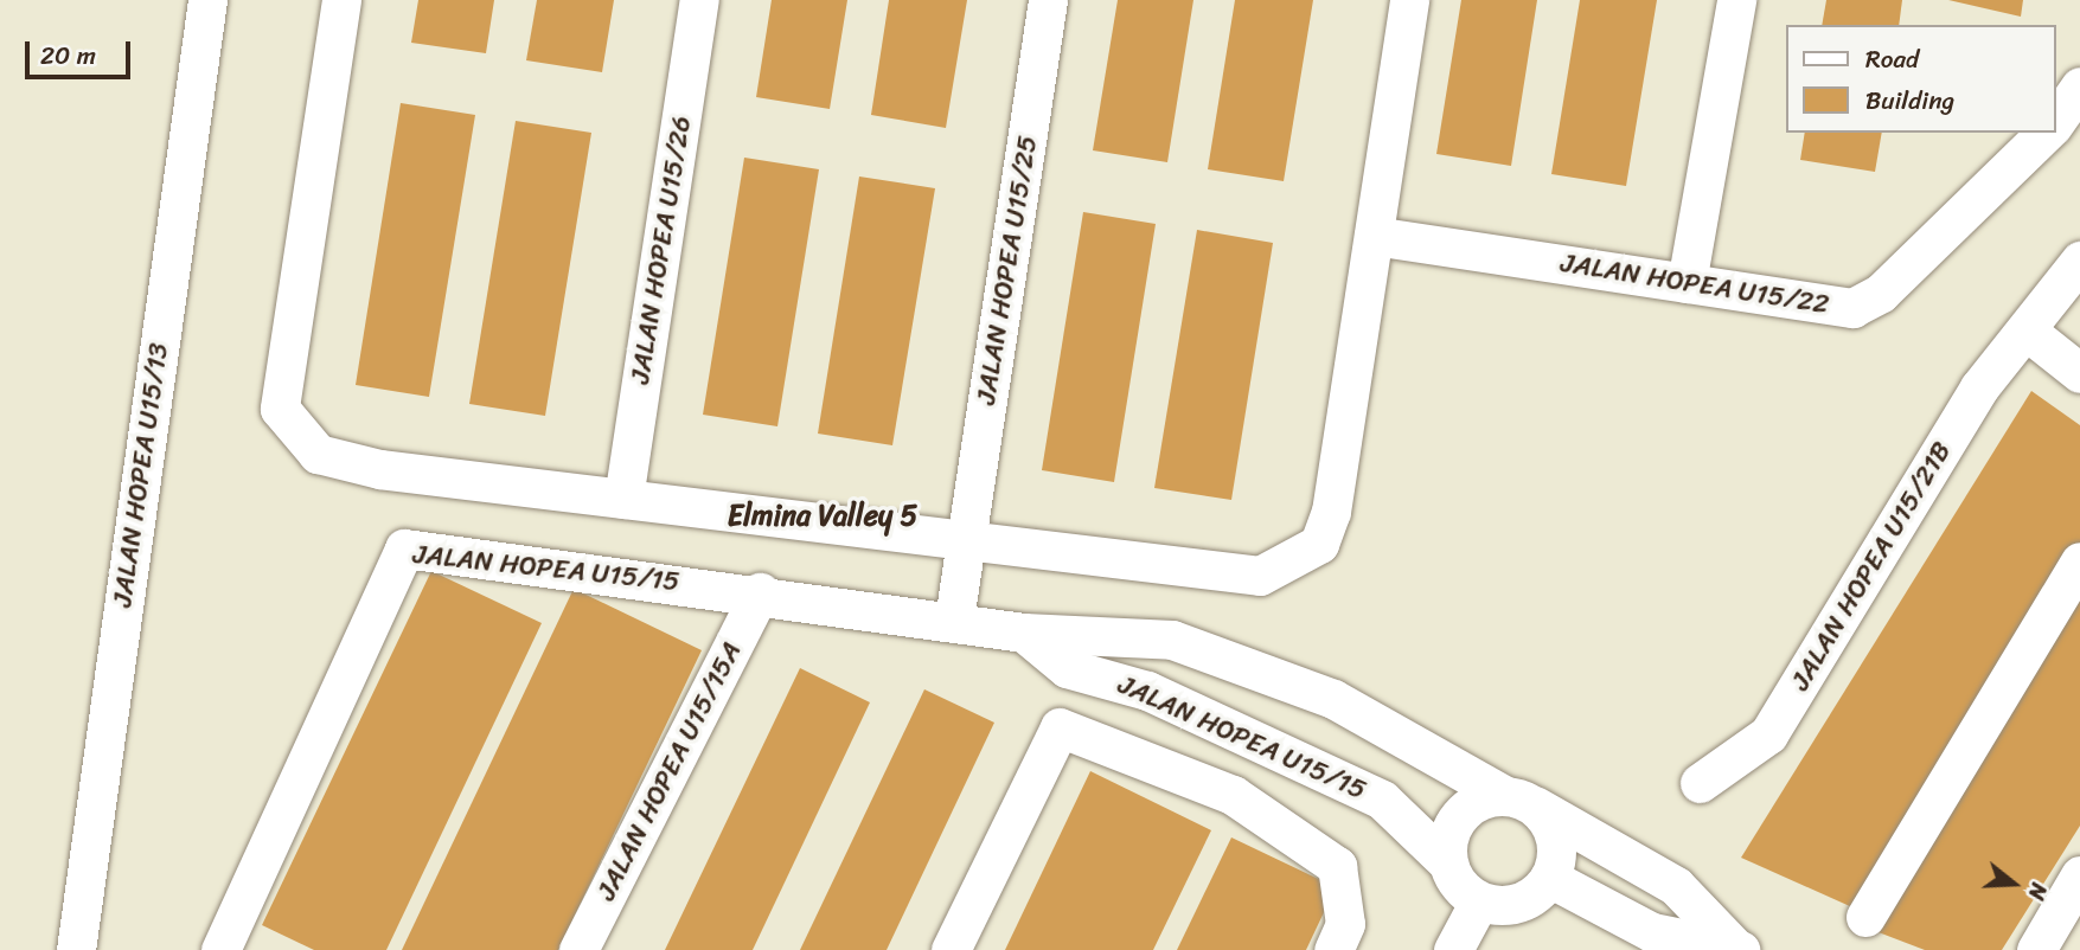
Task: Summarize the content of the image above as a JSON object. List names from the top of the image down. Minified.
{"streets":{"street":["JALAN HOPEA U15/26","JALAN HOPEA U15/25","JALAN HOPEA U15/22","JALAN HOPEA U15/13","JALAN HOPEA U15/21B","JALAN HOPEA U15/15","JALAN HOPEA U15/15A"]},"crossings":[["JALAN HOPEA U15/25","JALAN HOPEA U15/15"],["JALAN HOPEA U15/15","JALAN HOPEA U15/15A"]],"districts":["Elmina Valley 5"],"legend":["Road","Building"],"scale_bar":"20 m","north":"right"}
